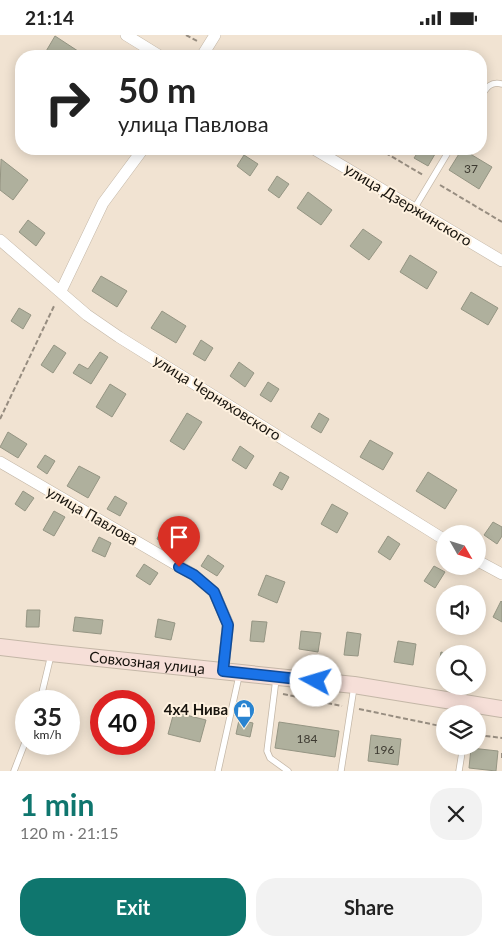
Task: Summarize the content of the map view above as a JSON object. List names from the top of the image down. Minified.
{"streets":{"street":["улица Дзержинского","улица Черняховского","улица Павлова","Совхозная улица"]},"crossings":[["улица Павлова","Совхозная улица"]],"places":{"shop":["4x4 Нива"]},"house_numbers":["37","184","196"],"north":"bottom right","page":{"status":"21:14","turn":["50 m","улица Павлова"],"speed":"35 km/h","limit":"40","heading":["1 min","120 m · 21:15"],"buttons":["Exit","Share"]}}
